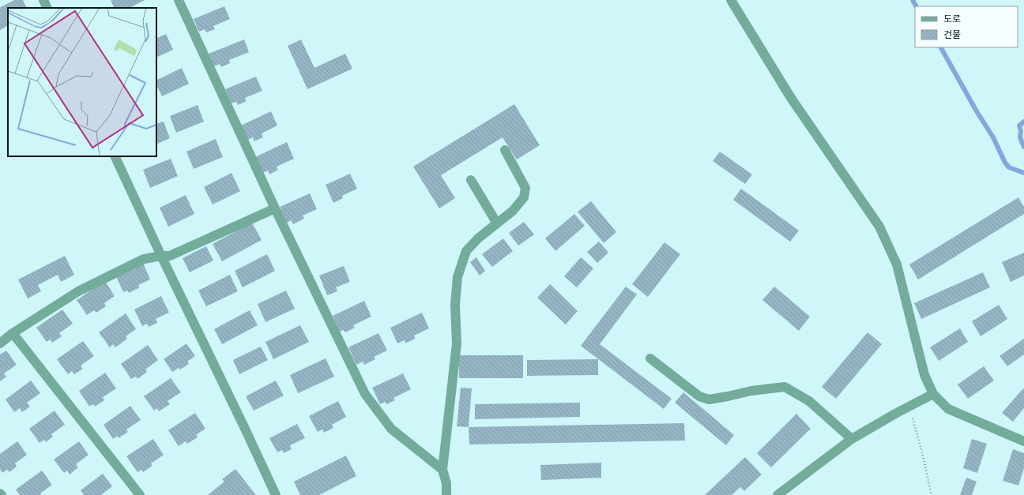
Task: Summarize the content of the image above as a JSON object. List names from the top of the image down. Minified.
{"legend":["도로","건물"]}
